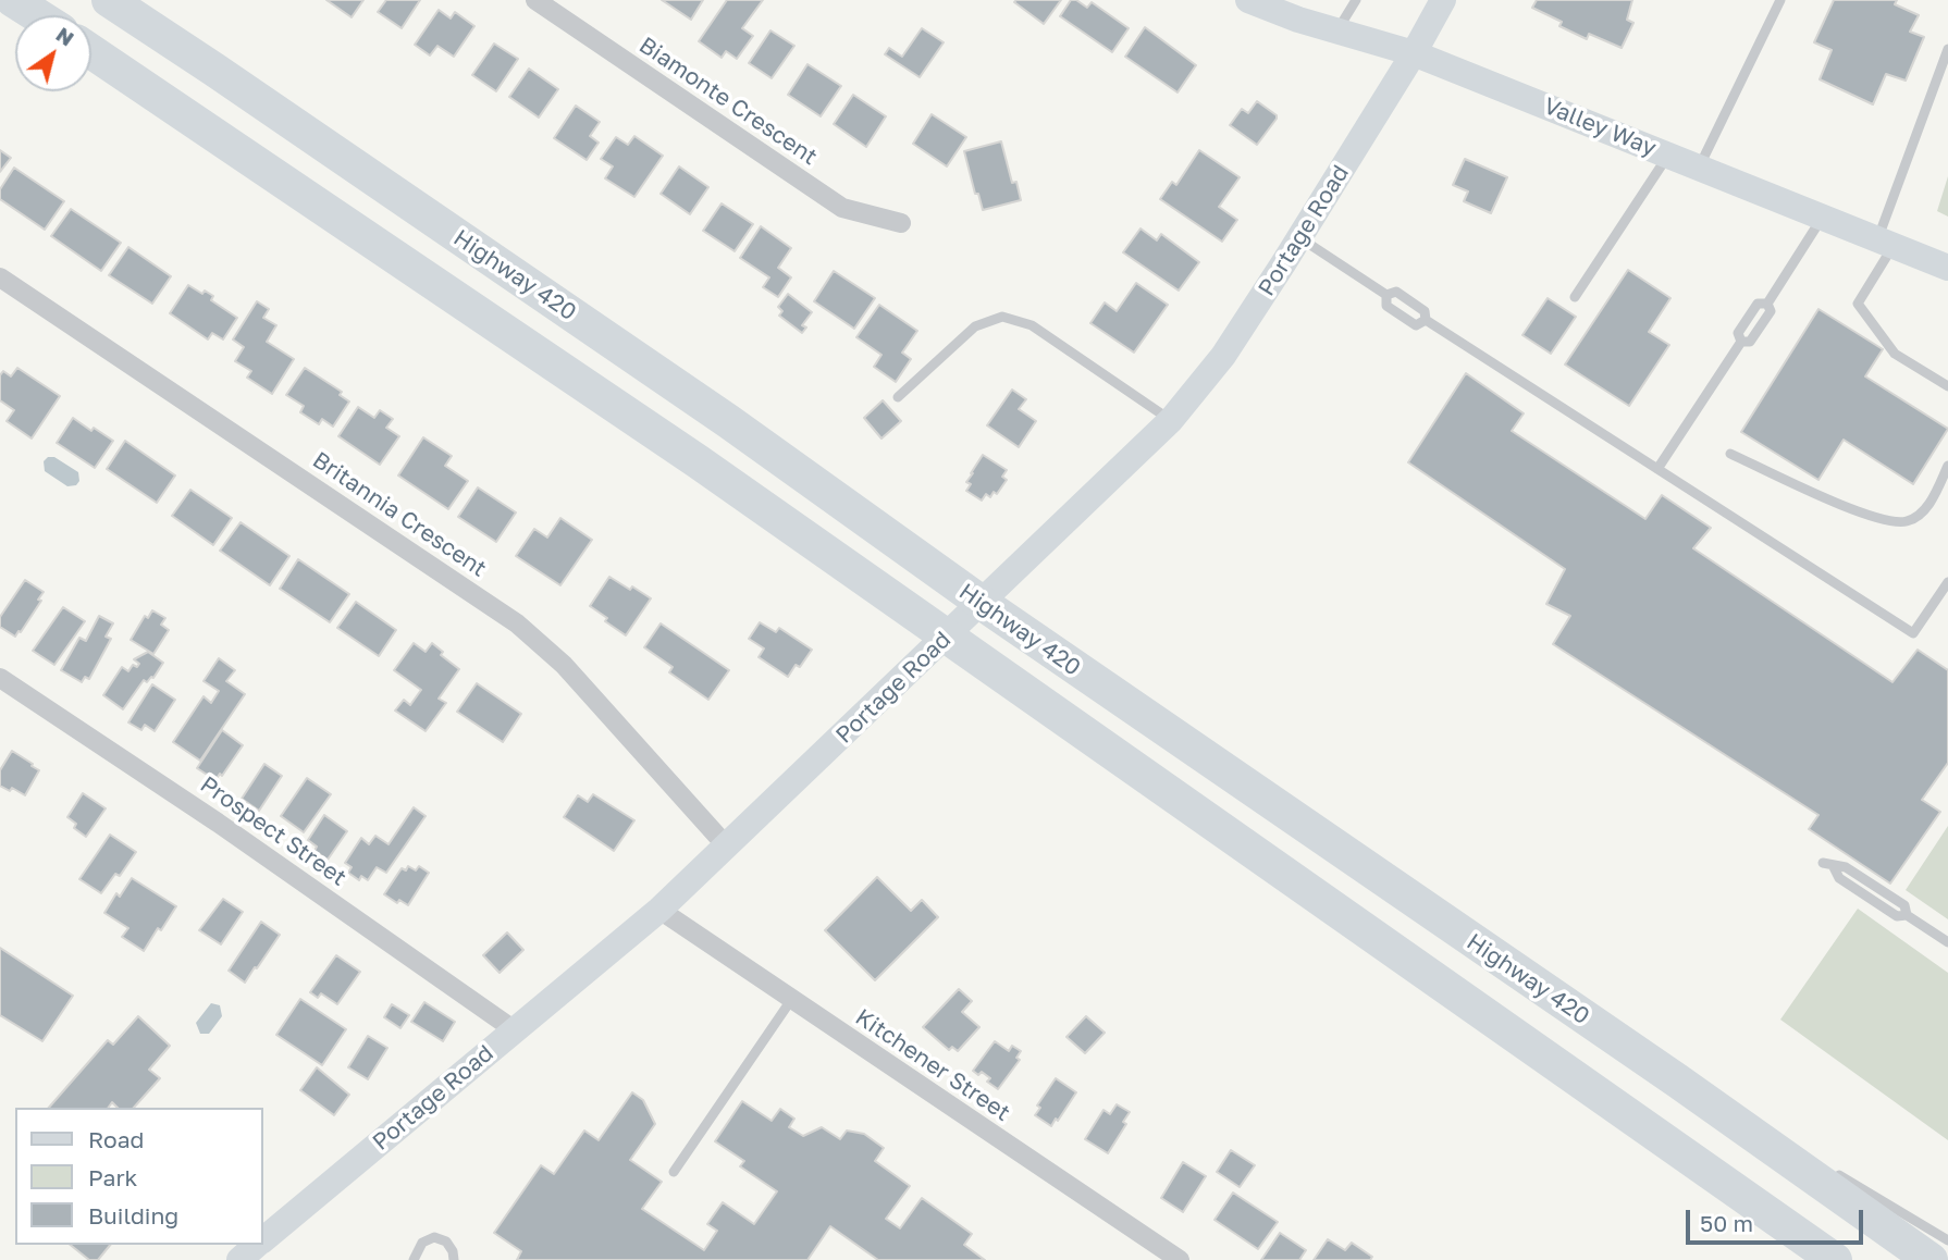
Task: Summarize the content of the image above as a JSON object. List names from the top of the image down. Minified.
{"streets":{"highway":["Highway 420"],"street":["Biamonte Crescent","Valley Way","Portage Road","Britannia Crescent","Prospect Street","Kitchener Street"]},"crossings":[["Valley Way","Portage Road"],["Portage Road","Britannia Crescent"],["Portage Road","Prospect Street"],["Portage Road","Kitchener Street"]],"legend":["Road","Park","Building"],"scale_bar":"50 m","north":"top right"}
